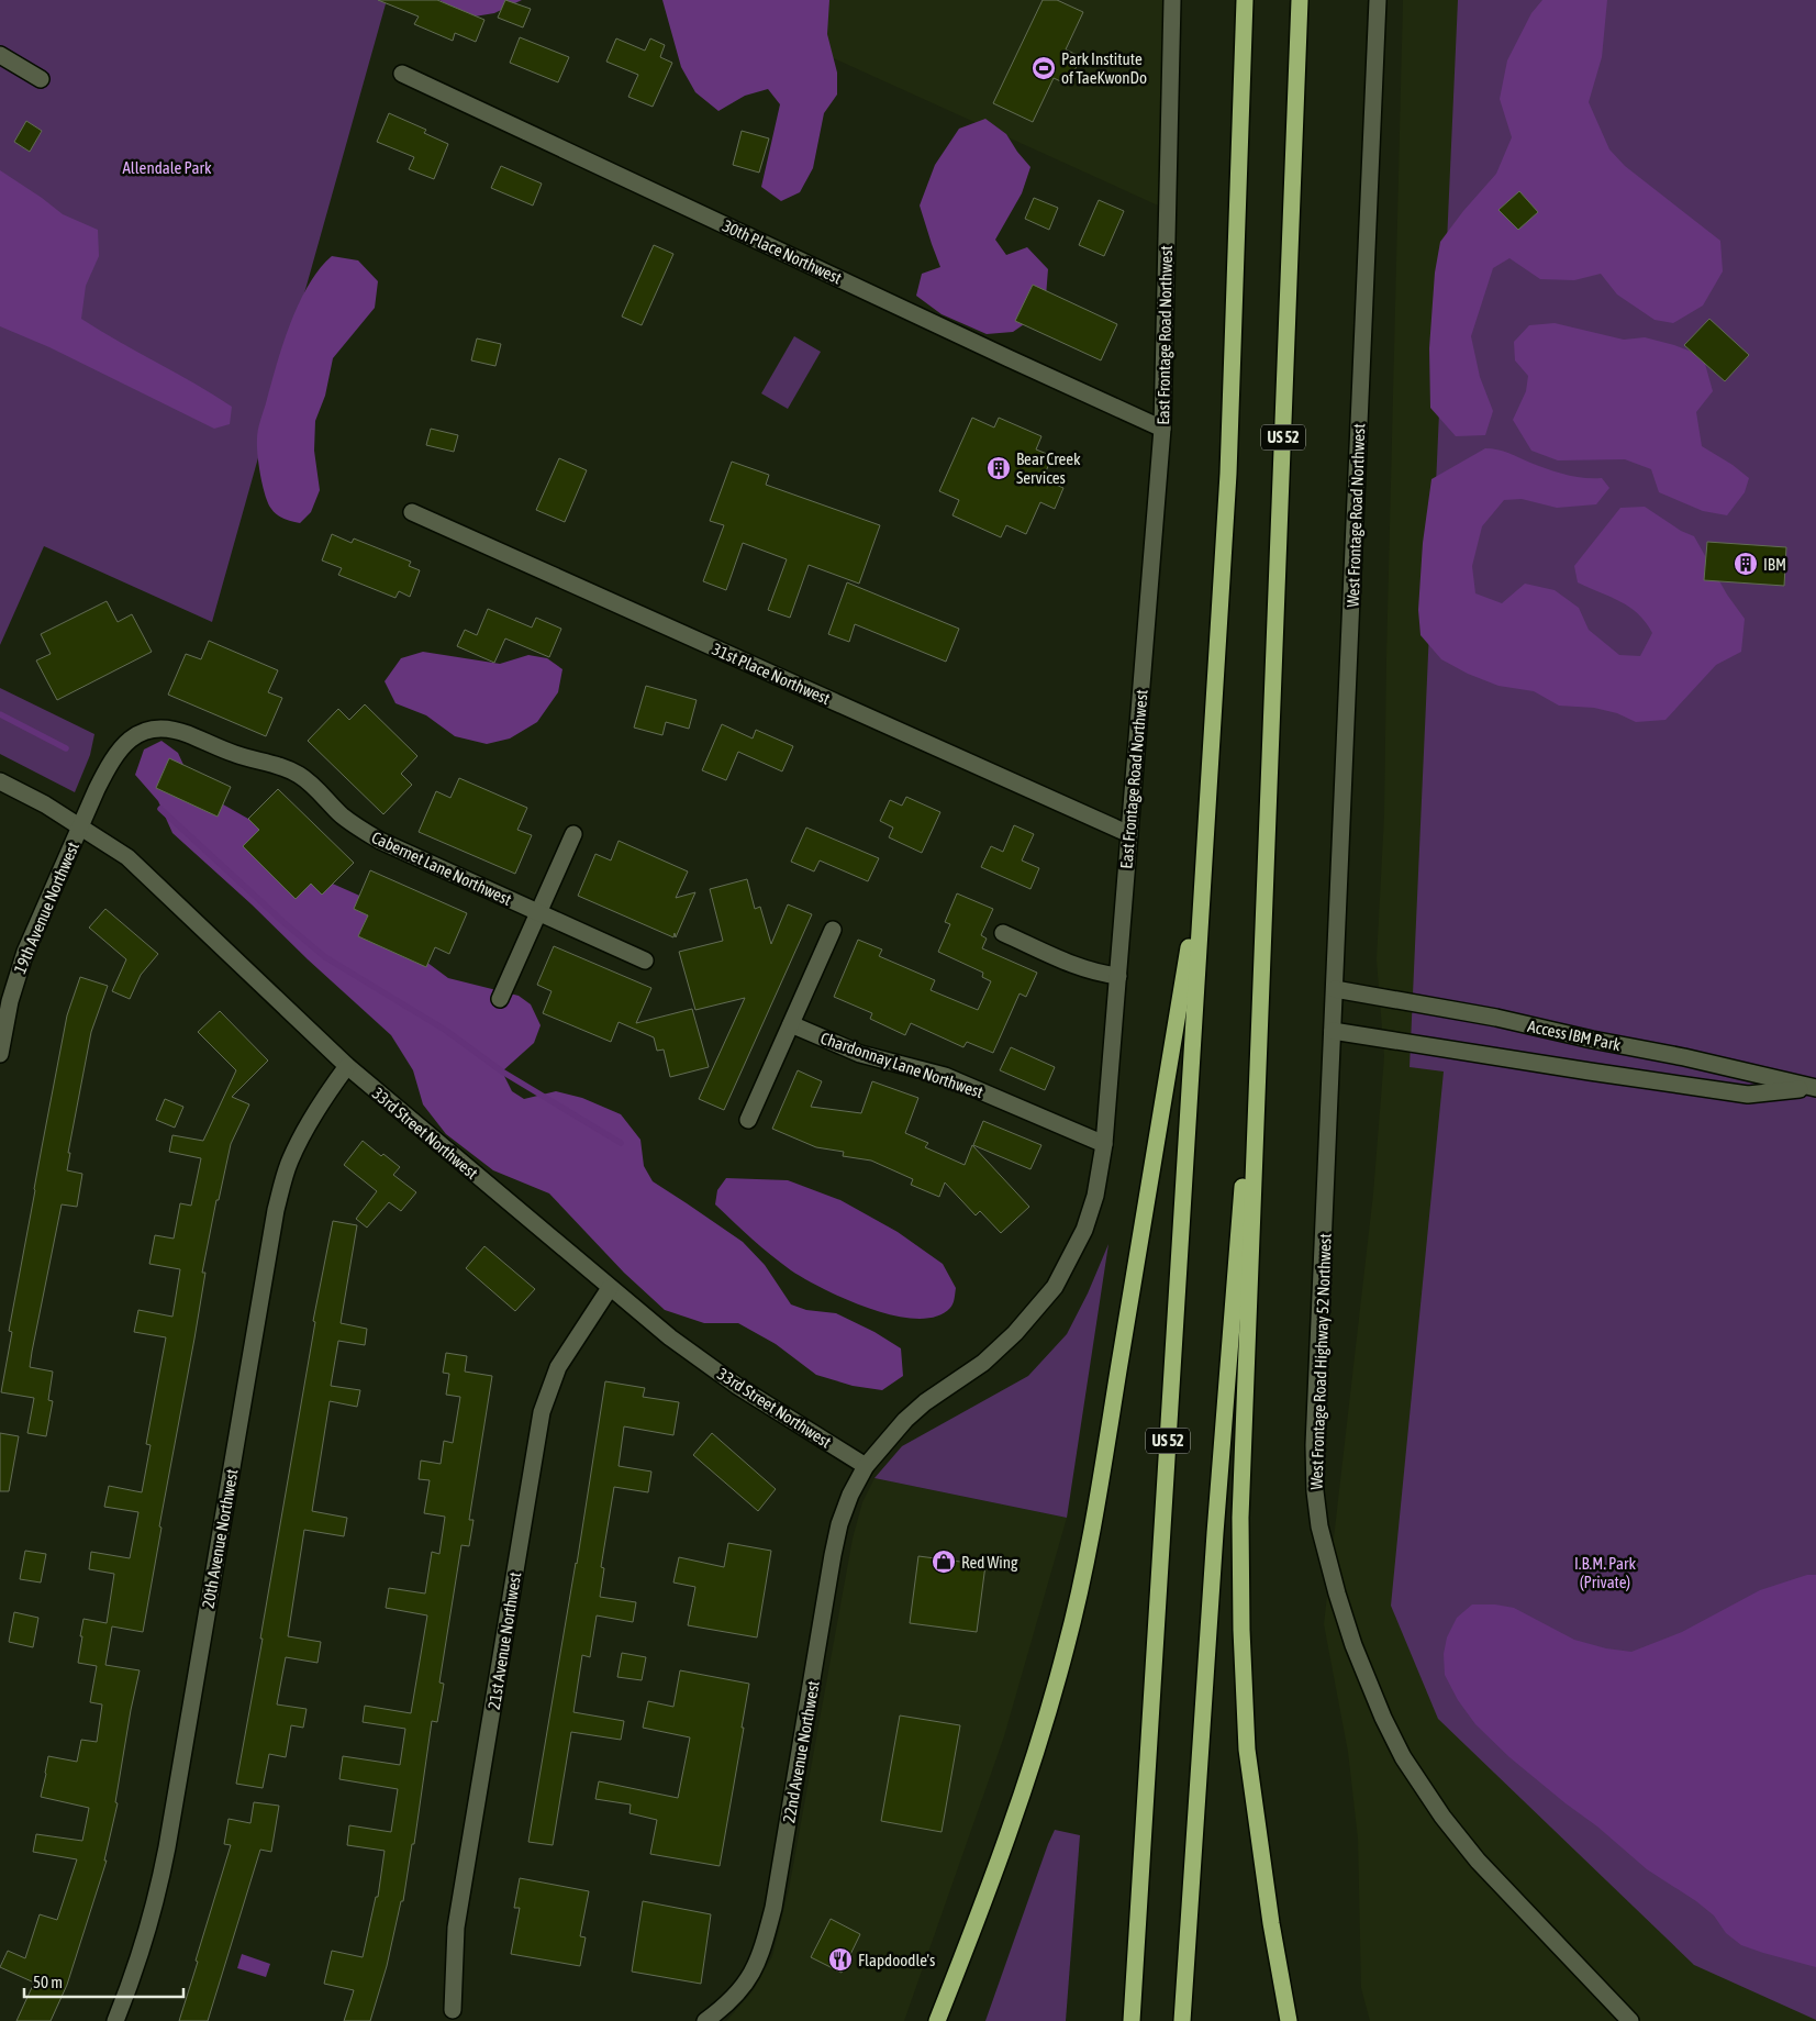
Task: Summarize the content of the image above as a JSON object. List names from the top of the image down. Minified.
{"streets":{"highway":["US 52"],"street":["30th Place Northwest","East Frontage Road Northwest","West Frontage Road Northwest","31st Place Northwest","Cabernet Lane Northwest","19th Avenue Northwest","Access IBM Park","Chardonnay Lane Northwest","33rd Street Northwest","West Frontage Road Highway 52 Northwest","20th Avenue Northwest","21st Avenue Northwest","22nd Avenue Northwest"]},"crossings":[["30th Place Northwest","East Frontage Road Northwest"],["East Frontage Road Northwest","31st Place Northwest"],["East Frontage Road Northwest","Chardonnay Lane Northwest"],["East Frontage Road Northwest","33rd Street Northwest"],["East Frontage Road Northwest","22nd Avenue Northwest"],["West Frontage Road Northwest","Access IBM Park"],["West Frontage Road Northwest","West Frontage Road Highway 52 Northwest"],["Cabernet Lane Northwest","19th Avenue Northwest"],["Cabernet Lane Northwest","33rd Street Northwest"],["19th Avenue Northwest","33rd Street Northwest"],["Access IBM Park","West Frontage Road Highway 52 Northwest"],["33rd Street Northwest","20th Avenue Northwest"],["33rd Street Northwest","21st Avenue Northwest"],["33rd Street Northwest","22nd Avenue Northwest"]],"parks":["Allendale Park","I.B.M. Park (Private)"],"places":{"sports":["Park Institute of TaeKwonDo"],"building":["Bear Creek Services","IBM"],"shop":["Red Wing"],"restaurant":["Flapdoodle's"]},"scale_bar":"50 m"}
